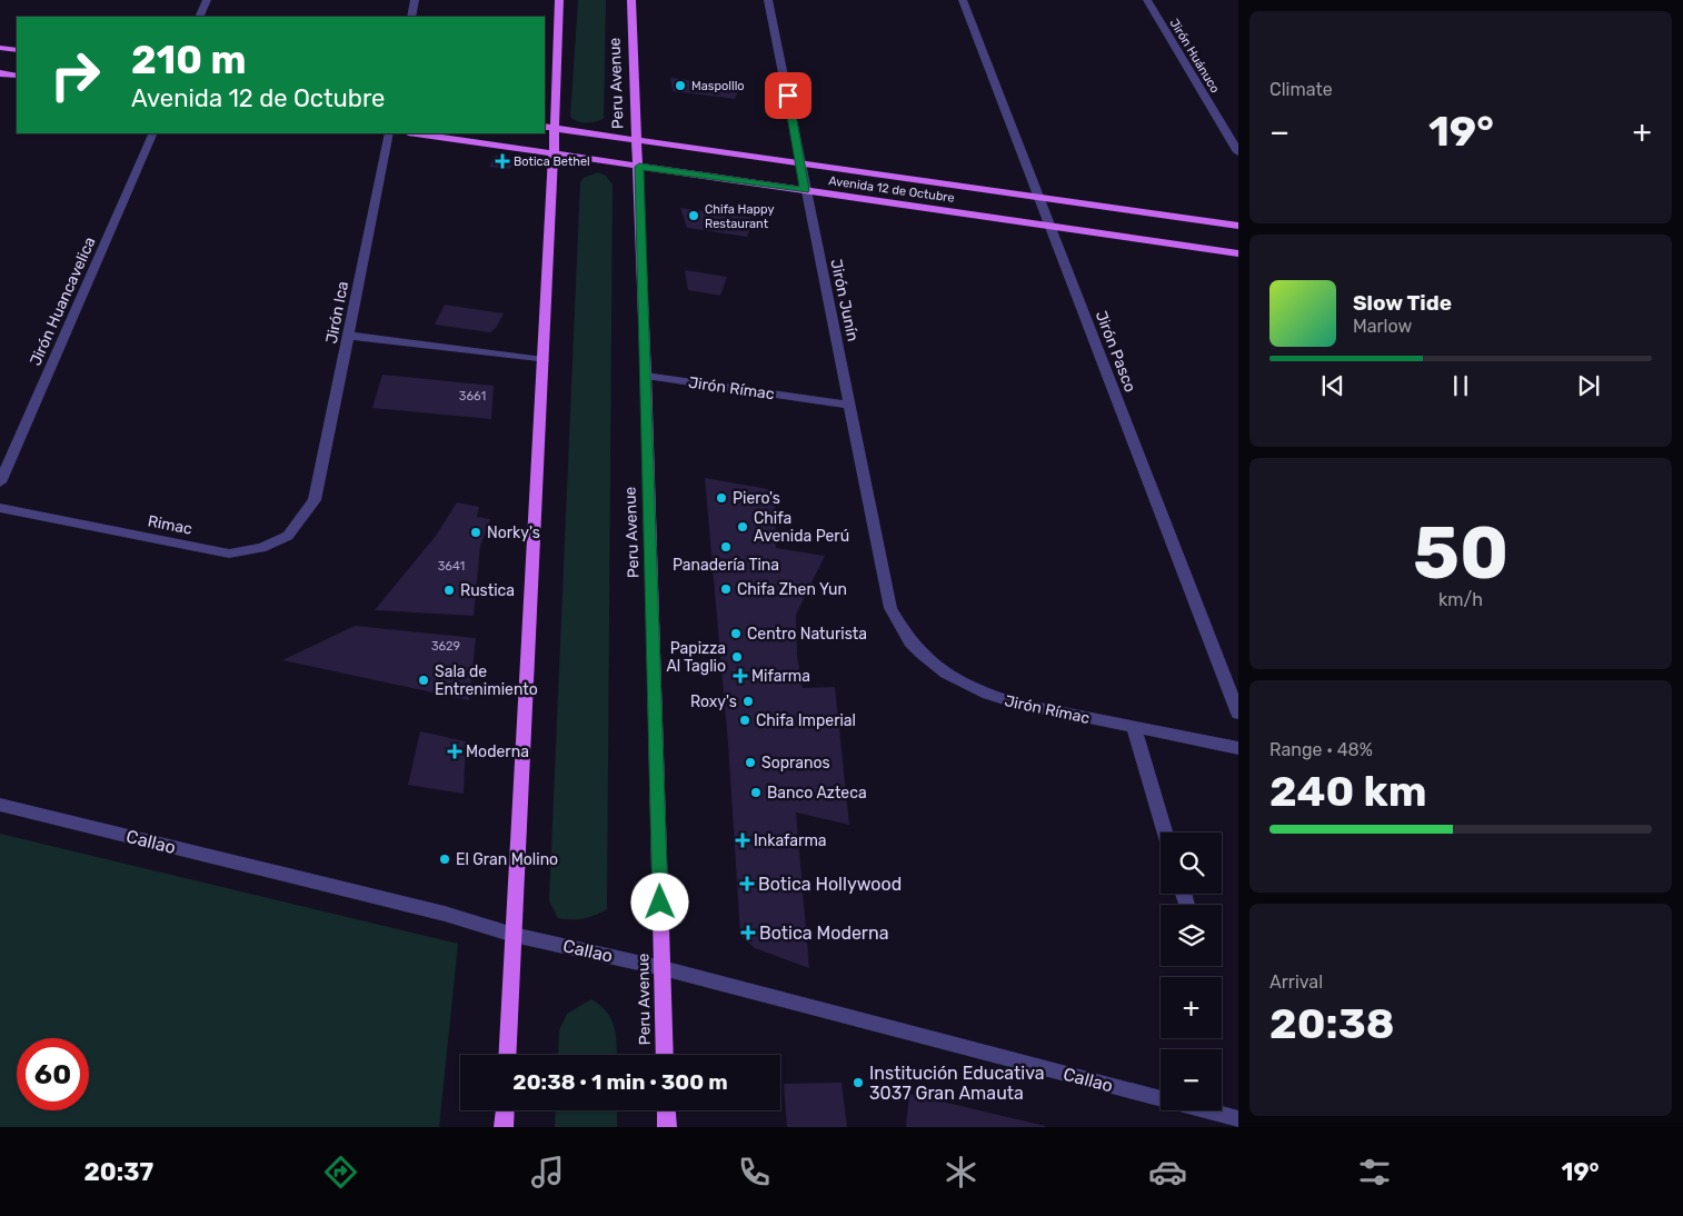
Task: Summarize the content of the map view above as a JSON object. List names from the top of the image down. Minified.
{"streets":{"main road":["Peru Avenue","Avenida 12 de Octubre"],"street":["Jirón Huánuco","Jirón Junín","Jirón Huancavelica","Jirón Ica","Jirón Pasco","Jirón Rímac","Rimac","Callao"]},"crossings":[["Peru Avenue","Avenida 12 de Octubre"],["Peru Avenue","Jirón Rímac"],["Peru Avenue","Callao"],["Avenida 12 de Octubre","Jirón Junín"],["Avenida 12 de Octubre","Jirón Pasco"],["Jirón Junín","Jirón Rímac"],["Jirón Ica","Rimac"]],"places":{"other":["Maspolllo","Chifa Happy Restaurant","Piero's","Chifa Avenida Perú","Norky's","Panadería Tina","Chifa Zhen Yun","Rustica","Centro Naturista","Papizza Al Taglio","Sala de Entrenimiento","Roxy's","Chifa Imperial","Sopranos","Banco Azteca","El Gran Molino","Institución Educativa 3037 Gran Amauta"],"health":["Botica Bethel","Mifarma","Moderna","Inkafarma","Botica Hollywood","Botica Moderna"]},"house_numbers":["3661","3641","3629"],"page":{"tile":["Climate",["50","km/h"],["Range · 48%","240 km"],["Arrival","20:38"]],"turn":["210 m","Avenida 12 de Octubre"],"heat":["−","19°","+"],"song":["Slow Tide","Marlow"],"map_buttons":["+","−"],"limit":"60","trip":"20:38 · 1 min · 300 m","tabs":["20:37","19°"]}}
